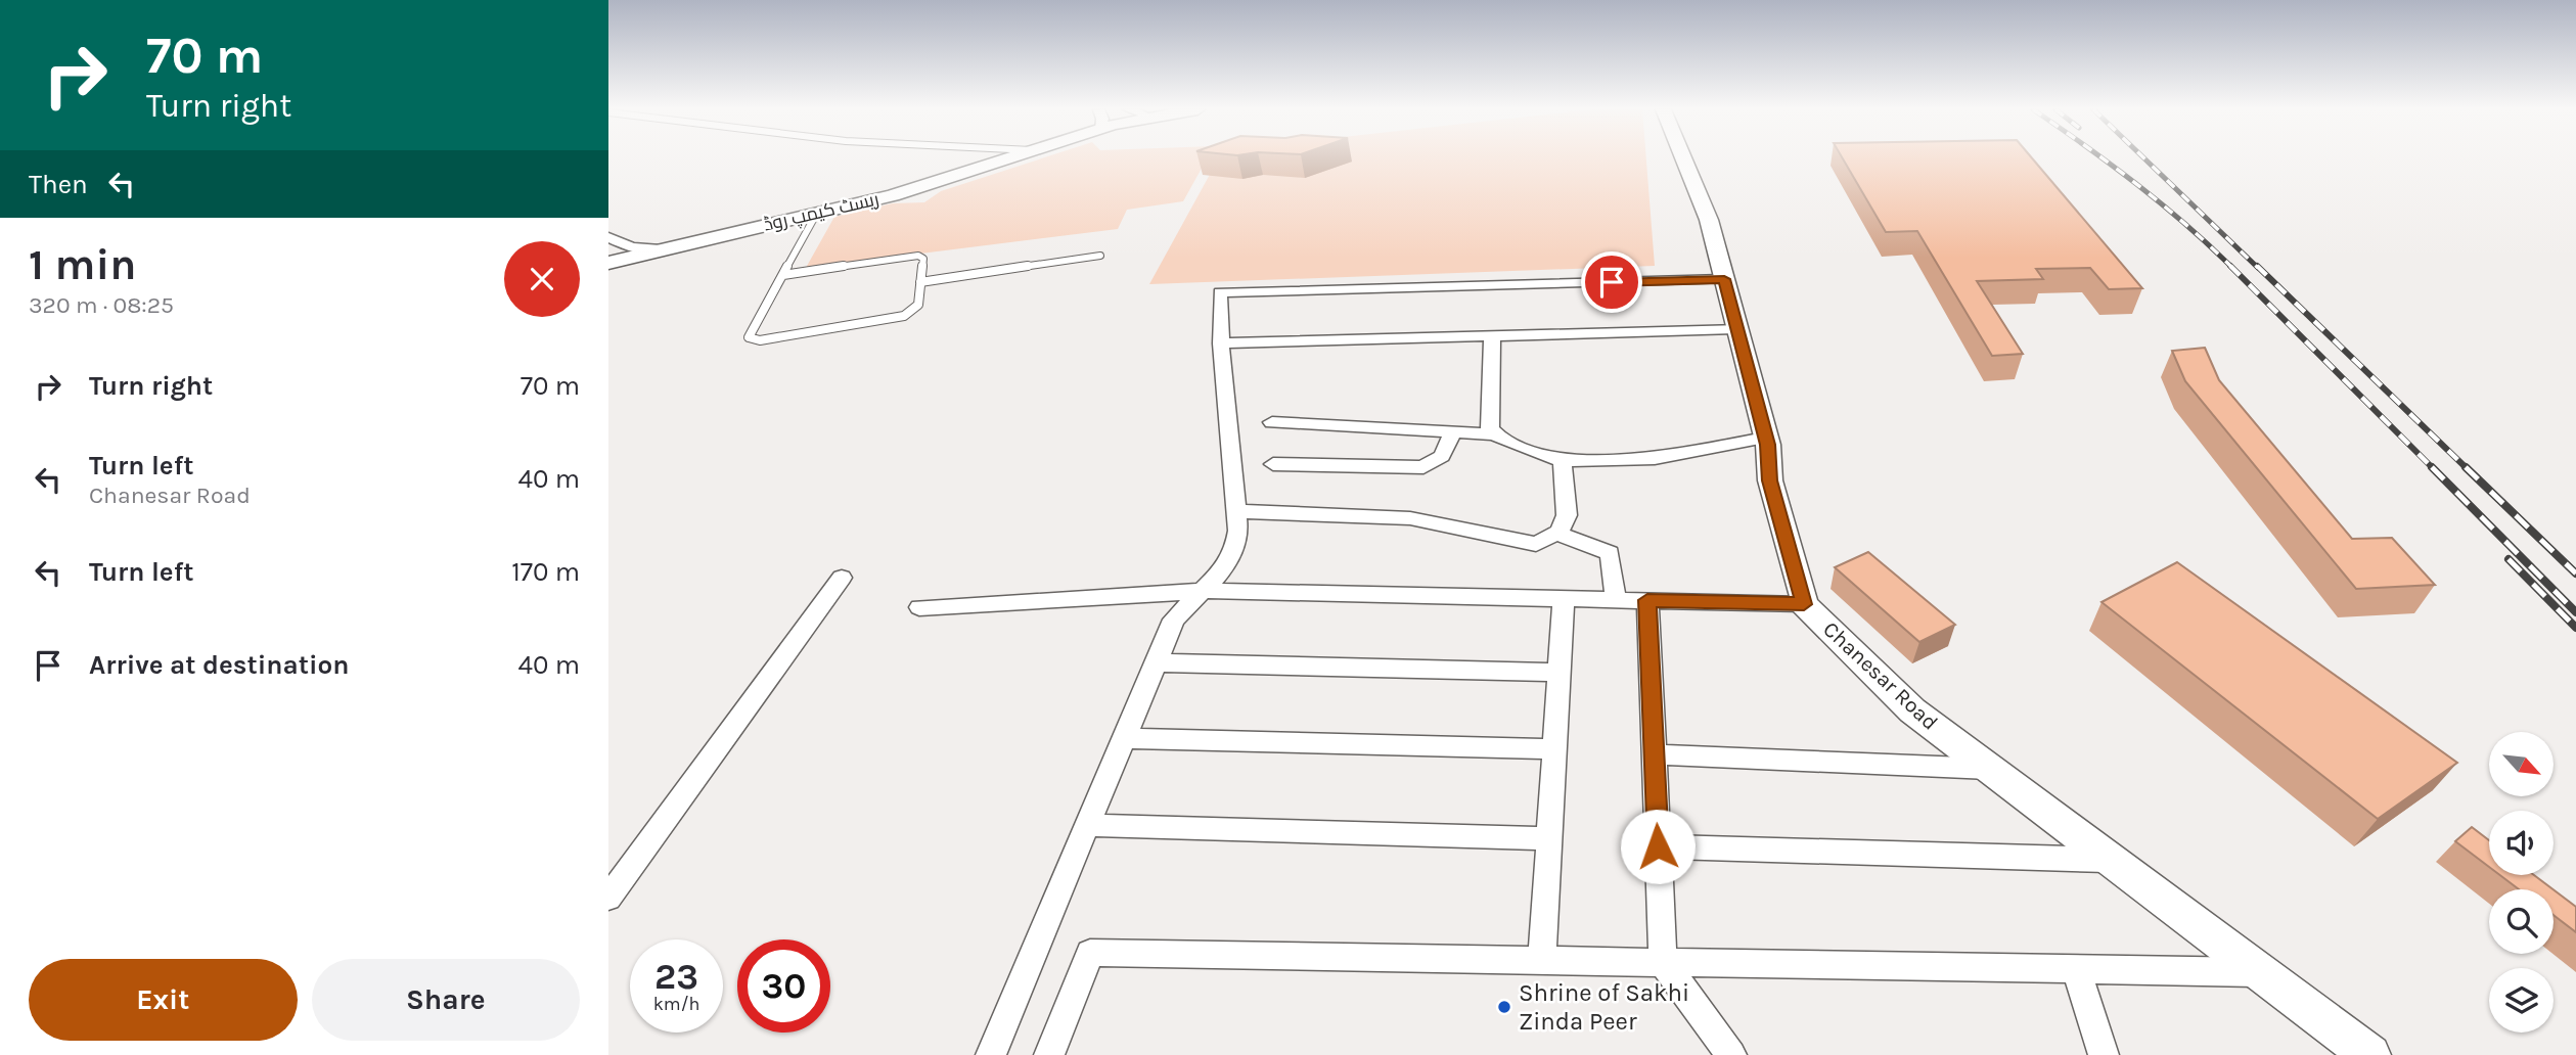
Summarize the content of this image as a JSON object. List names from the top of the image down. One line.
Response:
{"streets":{"street":["ریسٹ کیمپ روڈ","Chanesar Road"]},"places":["Shrine of Sakhi Zinda Peer"],"north":"bottom right","page":{"turn":["70 m","Turn right"],"then":"Then","heading":["1 min","320 m · 08:25"],"list":[{"name":"Turn right","value":"70 m"},{"name":"Turn left","note":"Chanesar Road","value":"40 m"},{"name":"Turn left","value":"170 m"},{"name":"Arrive at destination","value":"40 m"}],"speed":"23 km/h","limit":"30","buttons":["Exit","Share"]}}
